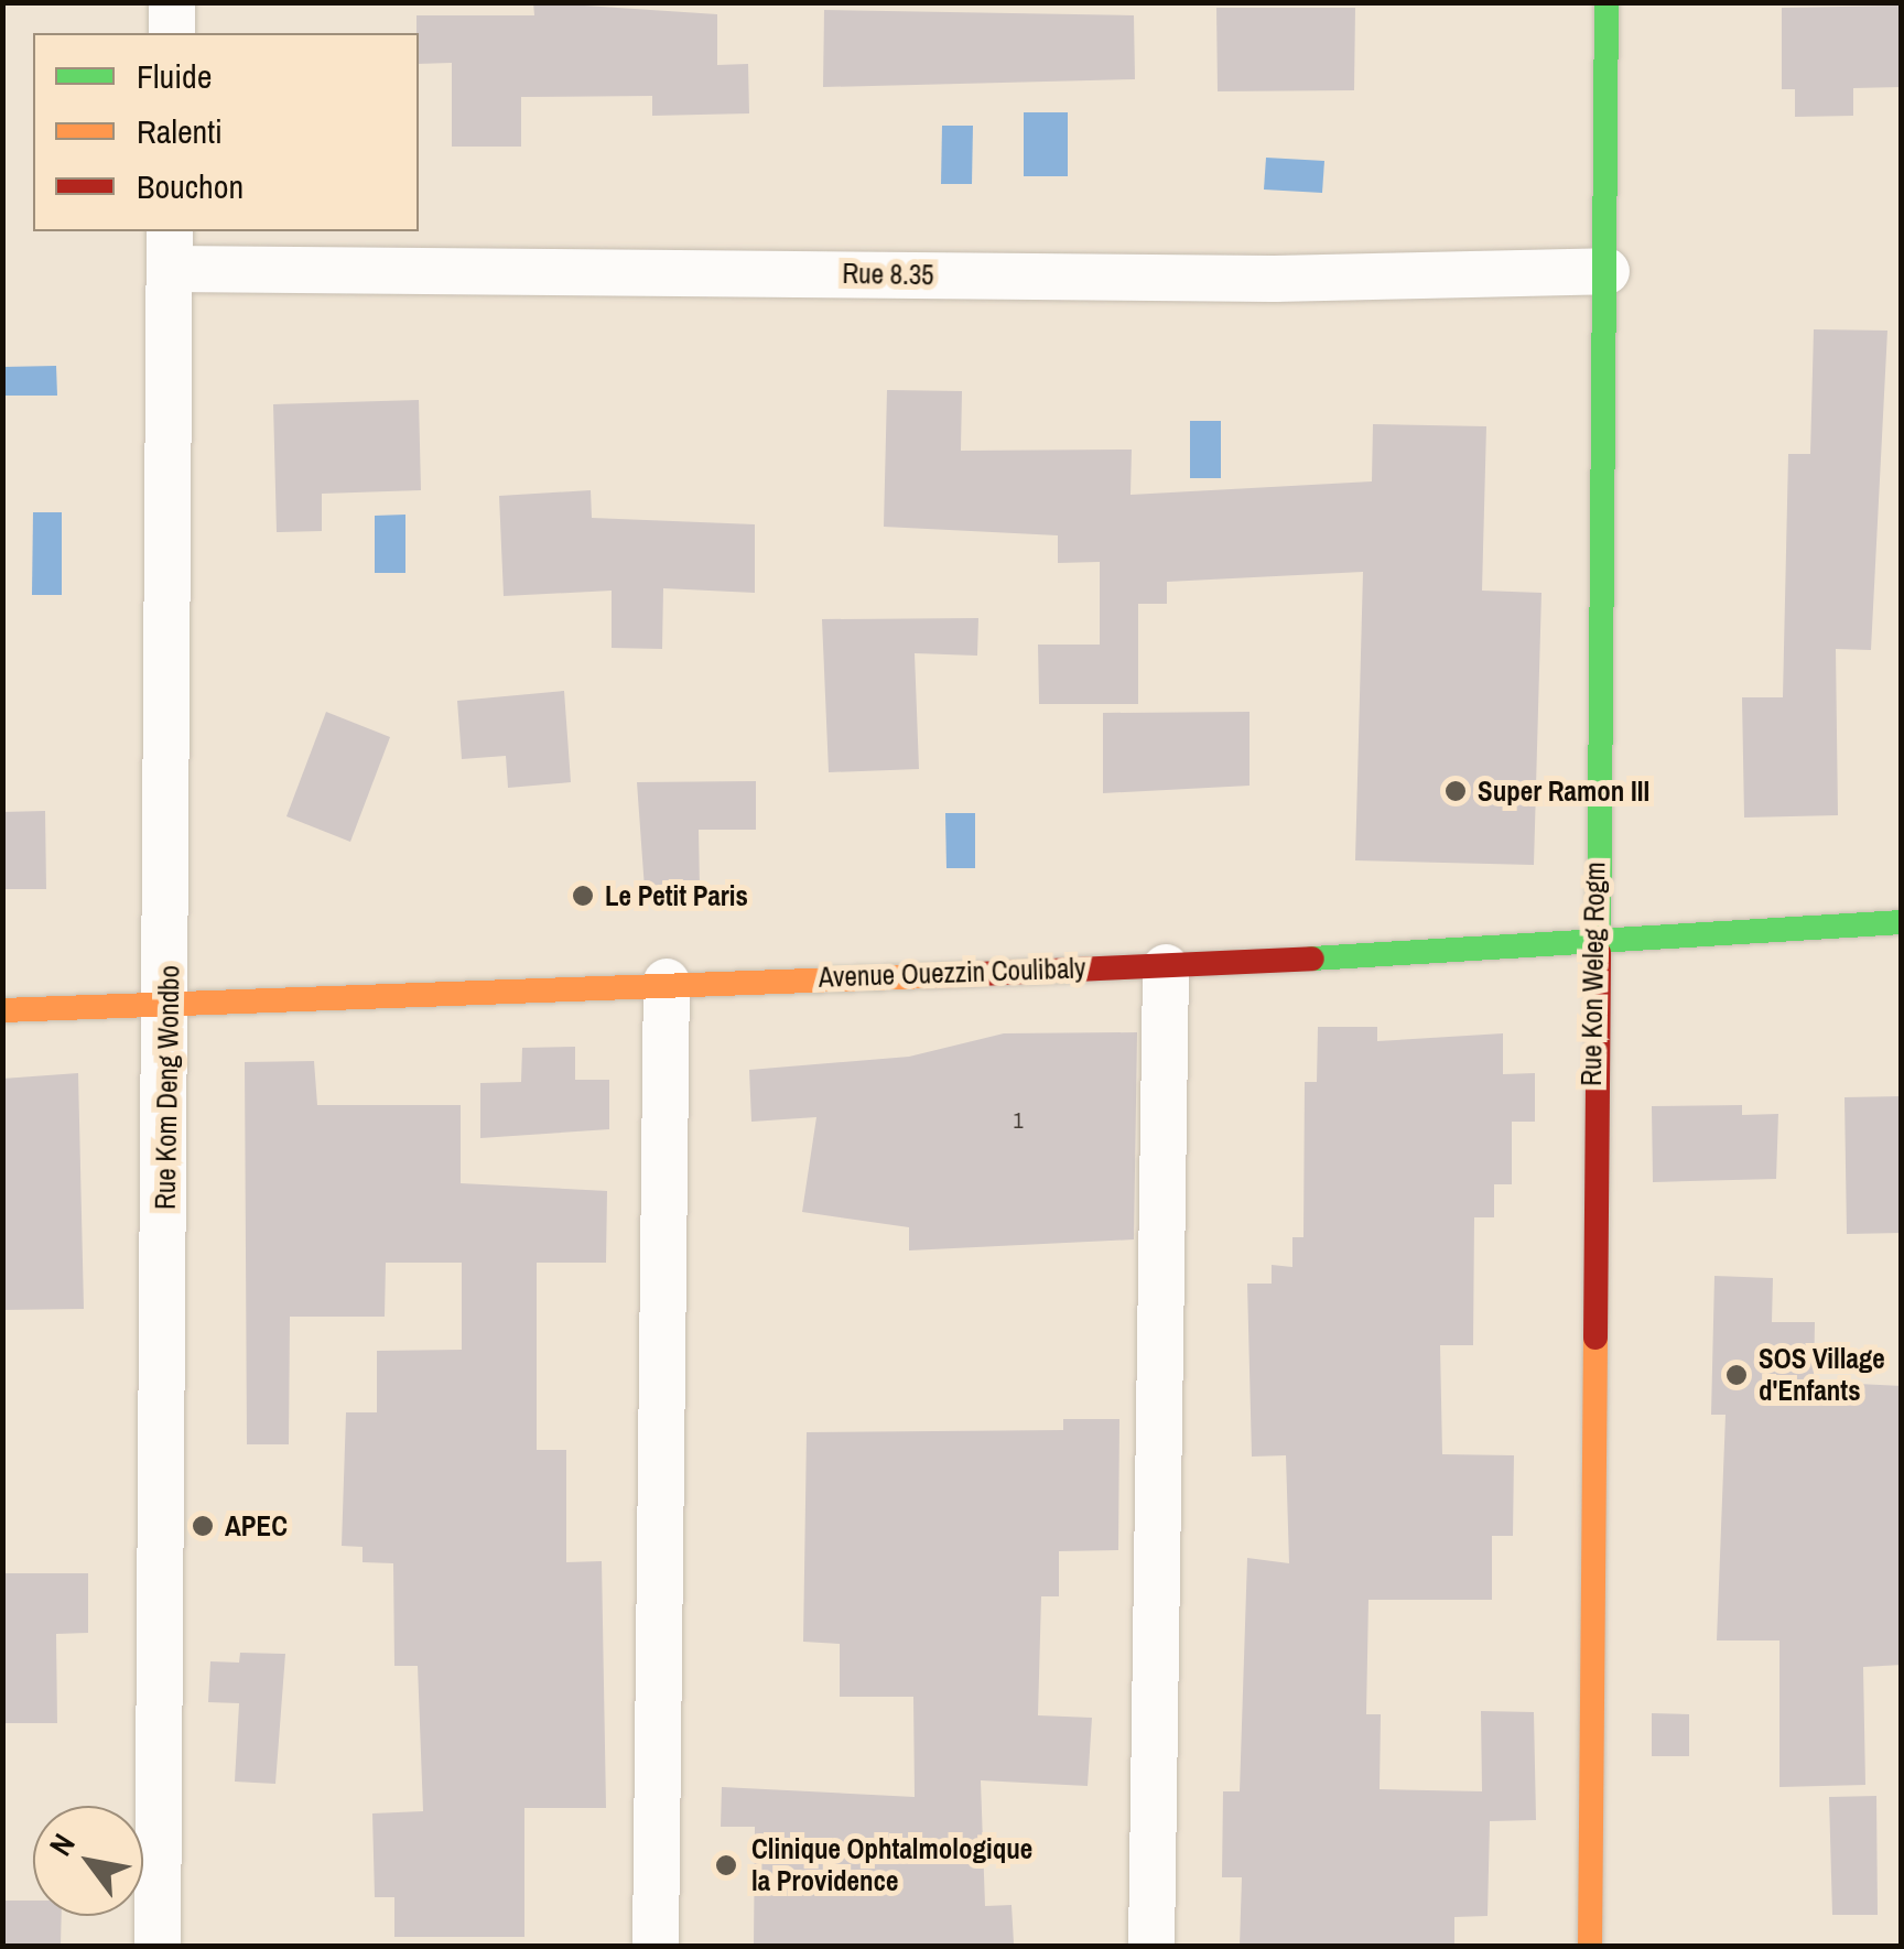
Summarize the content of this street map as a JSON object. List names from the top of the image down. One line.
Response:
{"streets":{"street":["Rue 8.35","Avenue Ouezzin Coulibaly","Rue Kon Weleg Rogm","Rue Kom Deng Wondbo"]},"crossings":[["Rue 8.35","Rue Kon Weleg Rogm"],["Rue 8.35","Rue Kom Deng Wondbo"],["Avenue Ouezzin Coulibaly","Rue Kon Weleg Rogm"],["Avenue Ouezzin Coulibaly","Rue Kom Deng Wondbo"]],"places":["Super Ramon III","Le Petit Paris","SOS Village d'Enfants","APEC","Clinique Ophtalmologique la Providence"],"house_numbers":["1"],"legend":["Fluide","Ralenti","Bouchon"],"north":"top left"}
